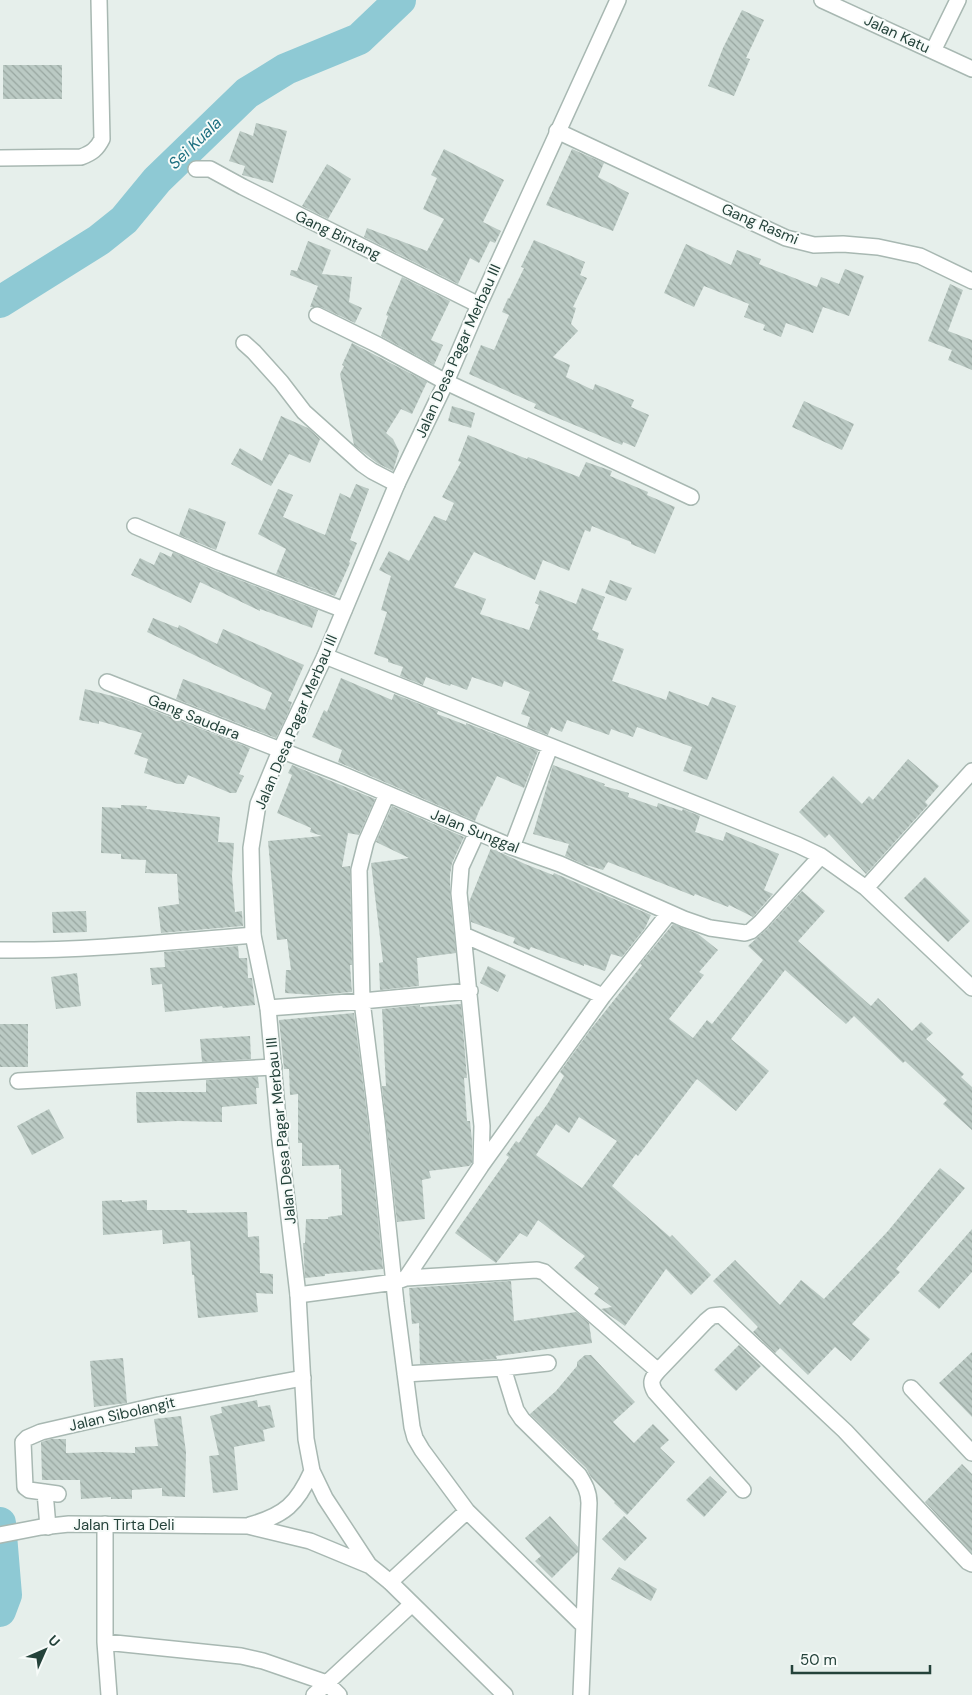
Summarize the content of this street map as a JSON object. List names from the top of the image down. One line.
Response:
{"streets":{"street":["Jalan Katu","Gang Rasmi","Gang Bintang","Jalan Desa Pagar Merbau III","Gang Saudara","Jalan Sunggal","Jalan Sibolangit","Jalan Tirta Deli"]},"crossings":[["Gang Rasmi","Jalan Desa Pagar Merbau III"],["Gang Bintang","Jalan Desa Pagar Merbau III"],["Jalan Desa Pagar Merbau III","Gang Saudara"],["Jalan Desa Pagar Merbau III","Jalan Sunggal"],["Jalan Desa Pagar Merbau III","Jalan Sibolangit"],["Jalan Desa Pagar Merbau III","Jalan Tirta Deli"],["Gang Saudara","Jalan Sunggal"],["Jalan Sibolangit","Jalan Tirta Deli"]],"water":["Sei Kuala"],"scale_bar":"50 m","north":"top right"}
